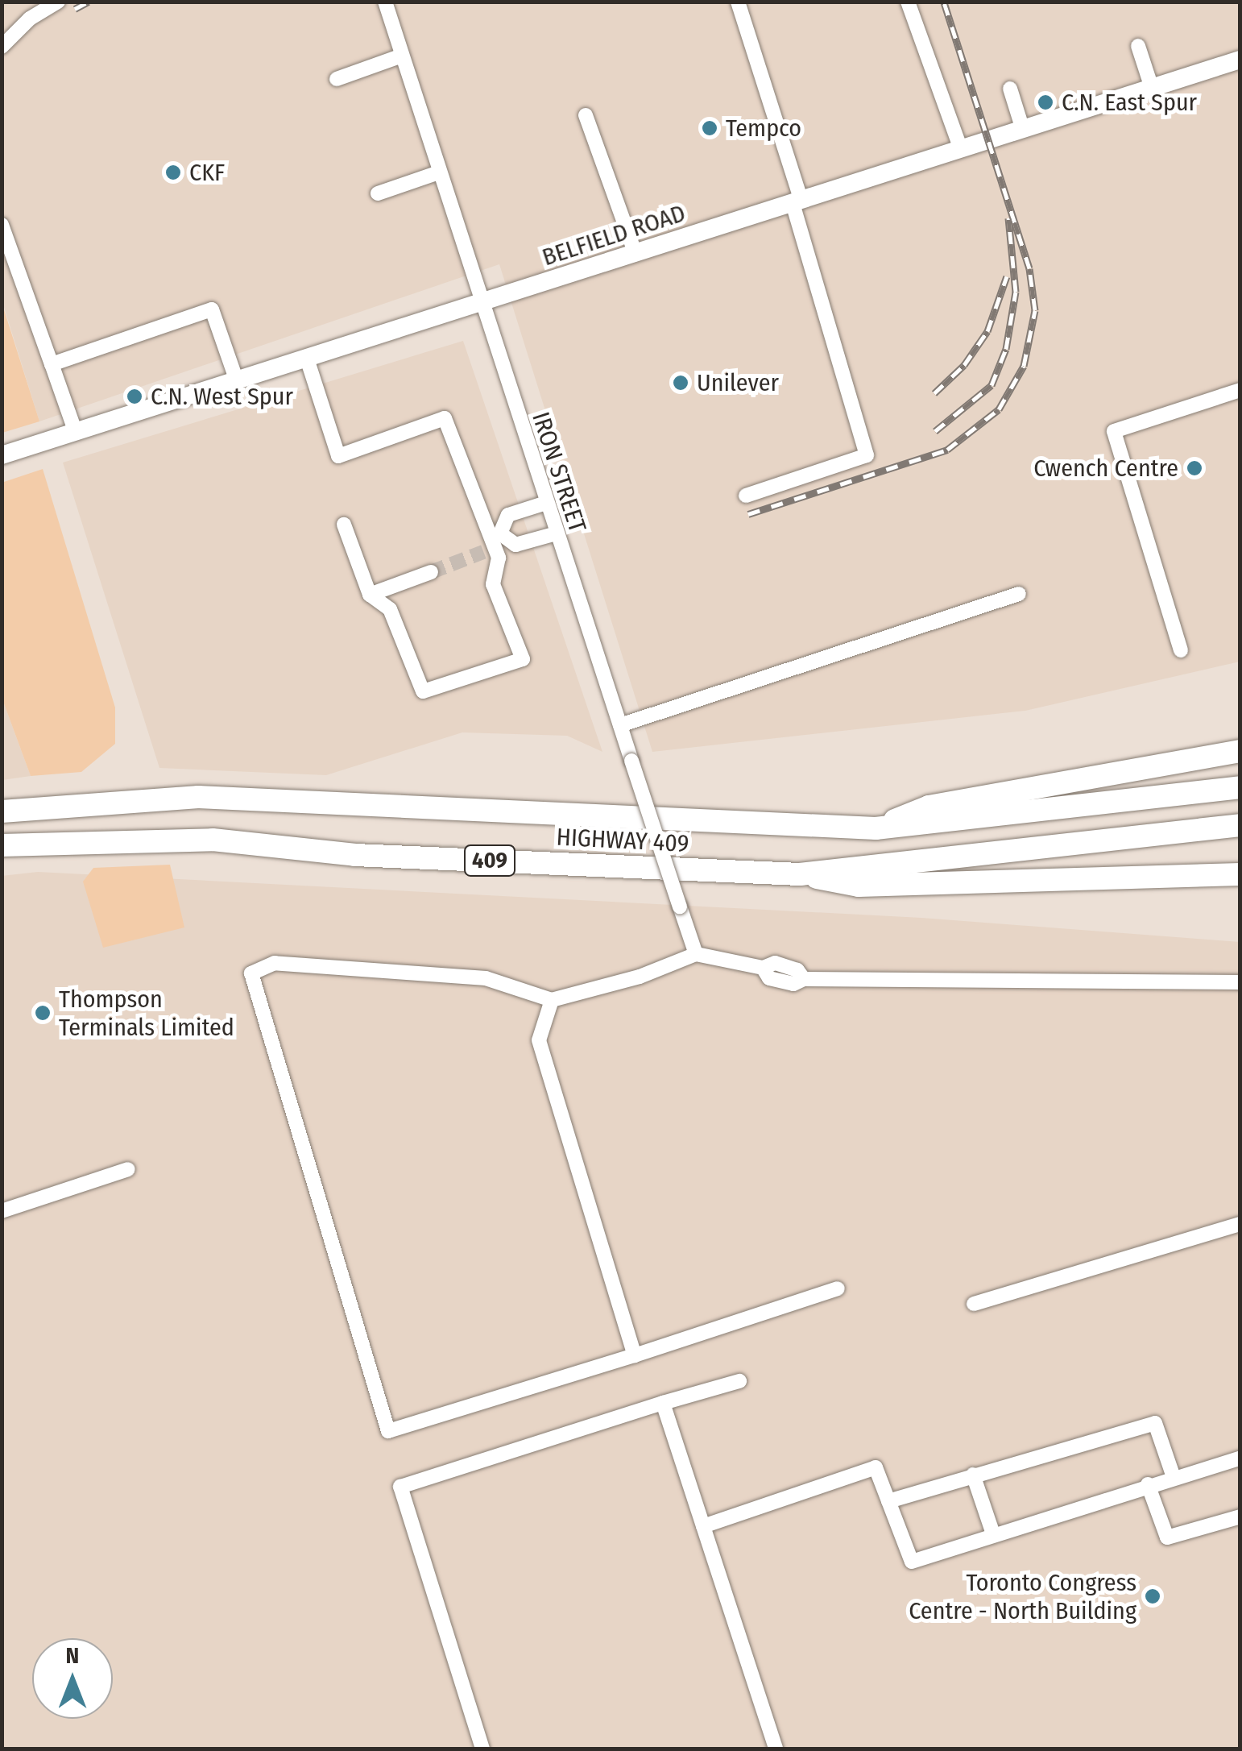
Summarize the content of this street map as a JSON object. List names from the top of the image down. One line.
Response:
{"streets":{"highway":["HIGHWAY 409","409"],"main road":["BELFIELD ROAD"],"street":["IRON STREET"]},"crossings":[["BELFIELD ROAD","IRON STREET"]],"places":["C.N. East Spur","Tempco","CKF","Unilever","C.N. West Spur","Cwench Centre","Thompson Terminals Limited","Toronto Congress Centre - North Building"],"north":"top"}
